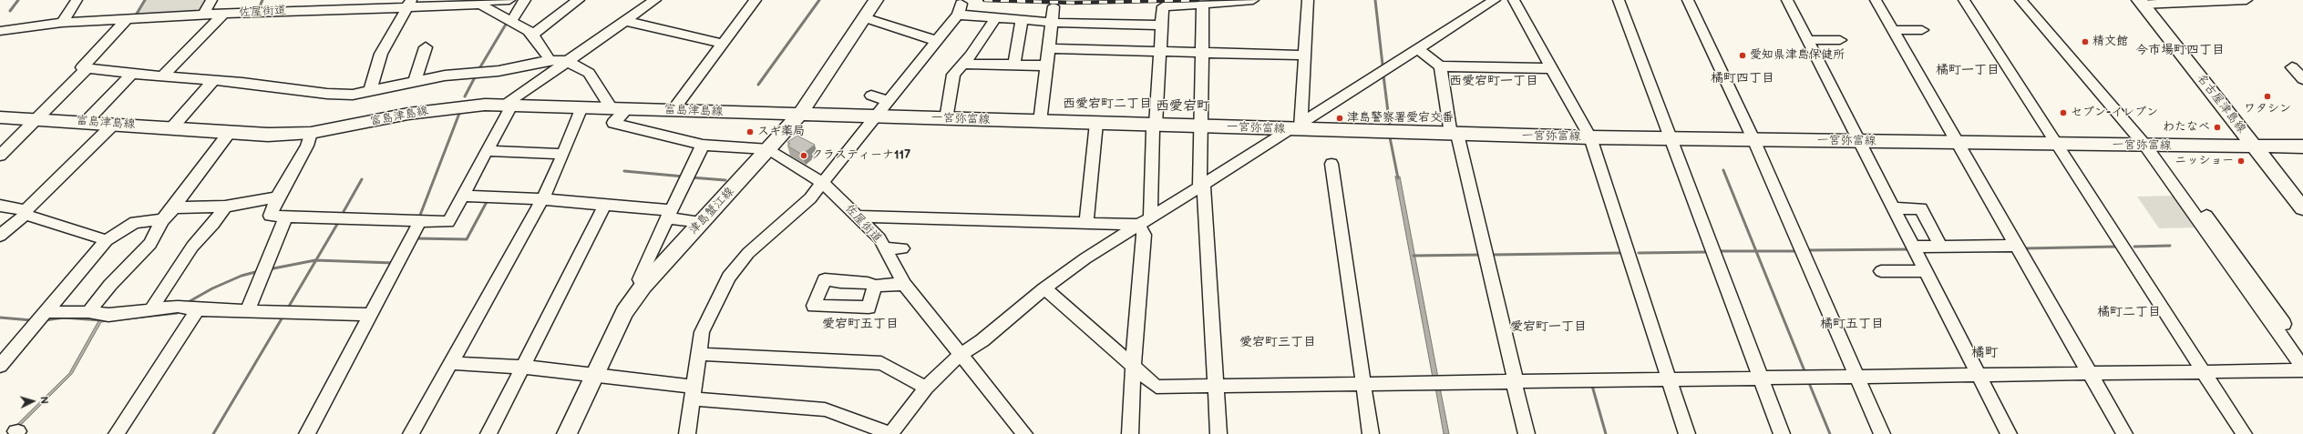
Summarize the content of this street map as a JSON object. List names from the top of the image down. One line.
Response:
{"streets":{"main road":["名古屋津島線","富島津島線","一宮弥富線","津島蟹江線"],"street":["佐屋街道"]},"crossings":[["佐屋街道","富島津島線"],["佐屋街道","津島蟹江線"],["名古屋津島線","一宮弥富線"],["富島津島線","一宮弥富線"],["富島津島線","津島蟹江線"],["一宮弥富線","津島蟹江線"]],"districts":["今市場町四丁目","橘町一丁目","橘町四丁目","西愛宕町一丁目","西愛宕町二丁目","西愛宕町","橘町二丁目","愛宕町五丁目","橘町五丁目","愛宕町一丁目","愛宕町三丁目","橘町"],"places":["精文館","愛知県津島保健所","ワタシン","セブン-イレブン","津島警察署愛宕交番","わたなべ","スギ薬局","クラスティーナ117","ニッショー"],"north":"right"}
